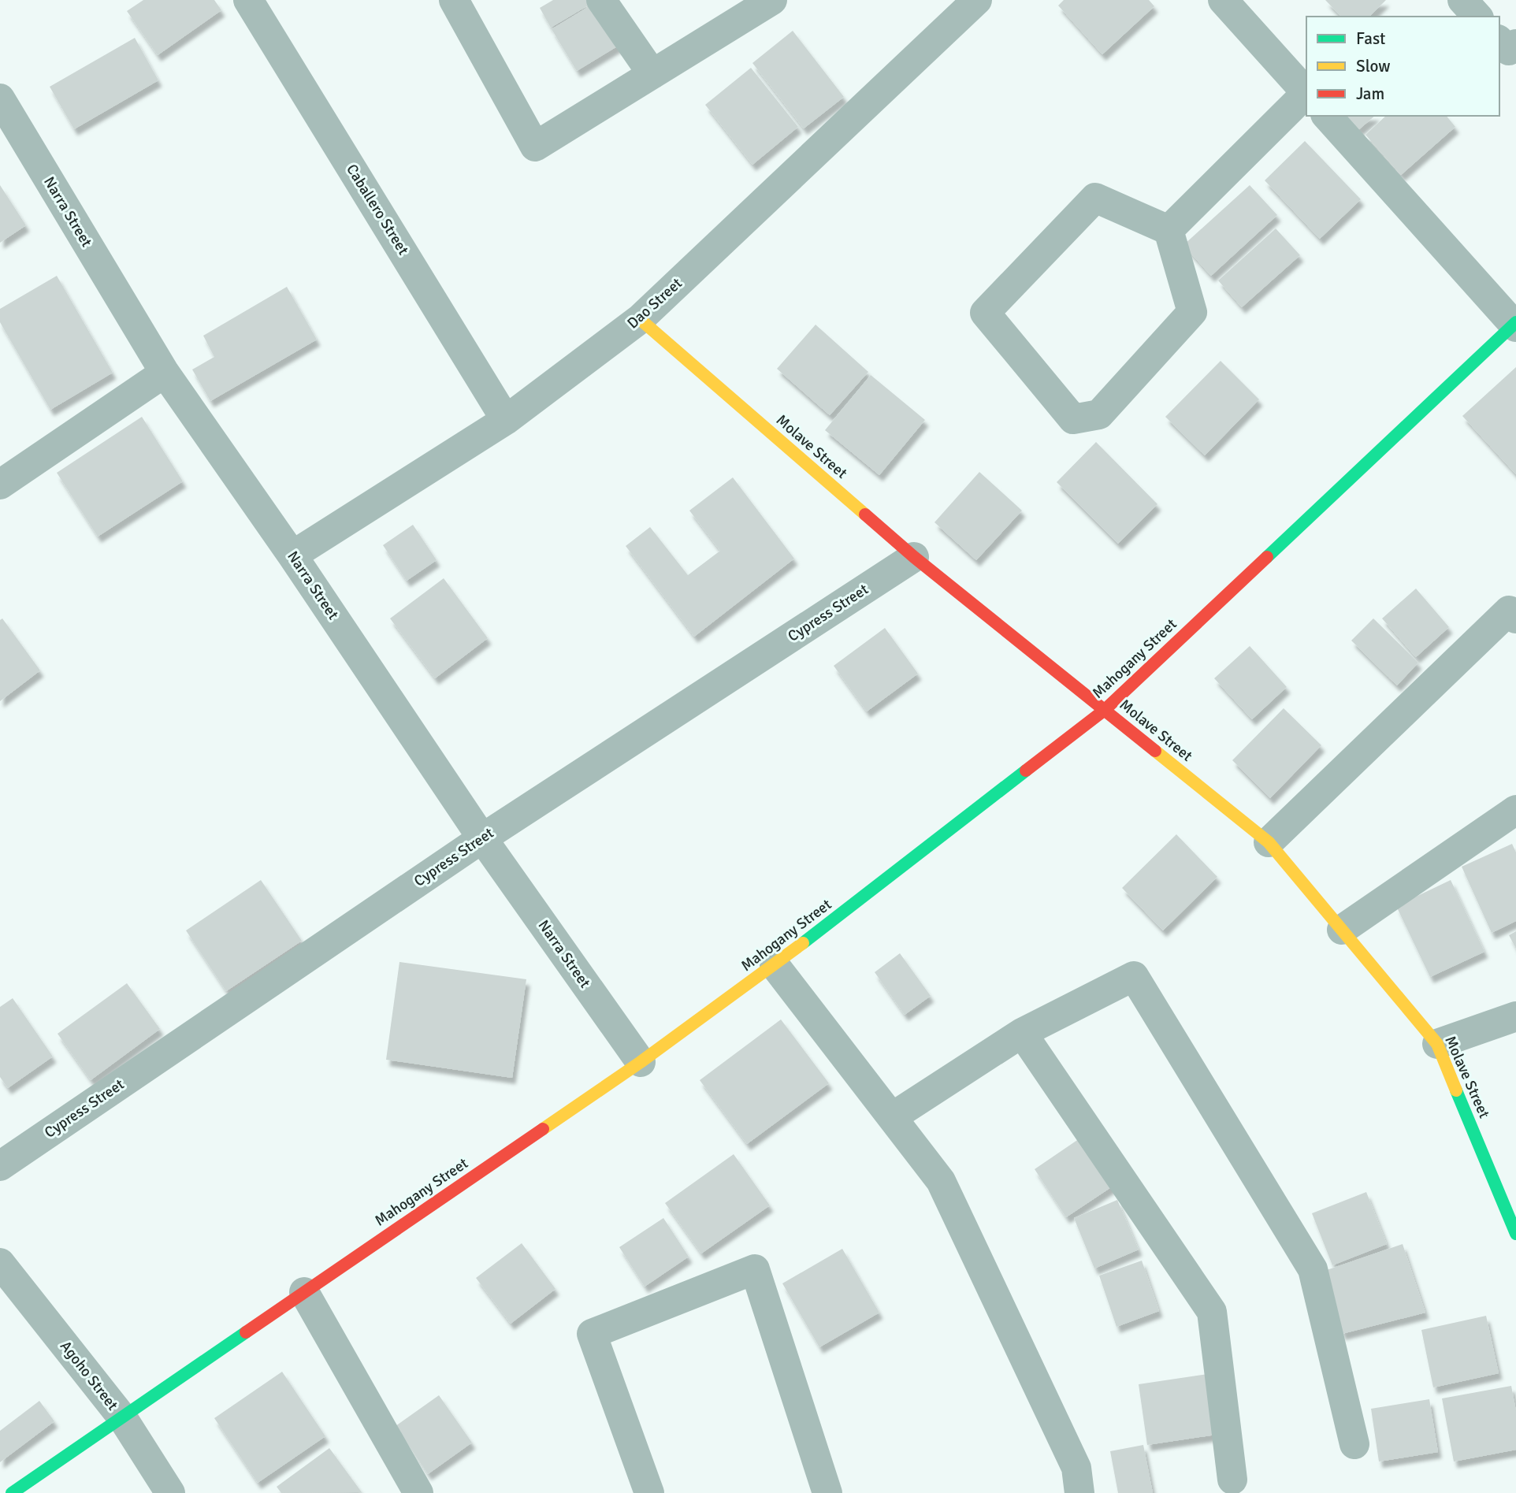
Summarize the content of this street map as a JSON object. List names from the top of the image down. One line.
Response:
{"streets":{"street":["Caballero Street","Narra Street","Dao Street","Molave Street","Cypress Street","Mahogany Street","Agoho Street"]},"crossings":[["Caballero Street","Dao Street"],["Narra Street","Dao Street"],["Narra Street","Cypress Street"],["Narra Street","Mahogany Street"],["Dao Street","Molave Street"],["Molave Street","Cypress Street"],["Molave Street","Mahogany Street"],["Mahogany Street","Agoho Street"]],"legend":["Fast","Slow","Jam"]}
